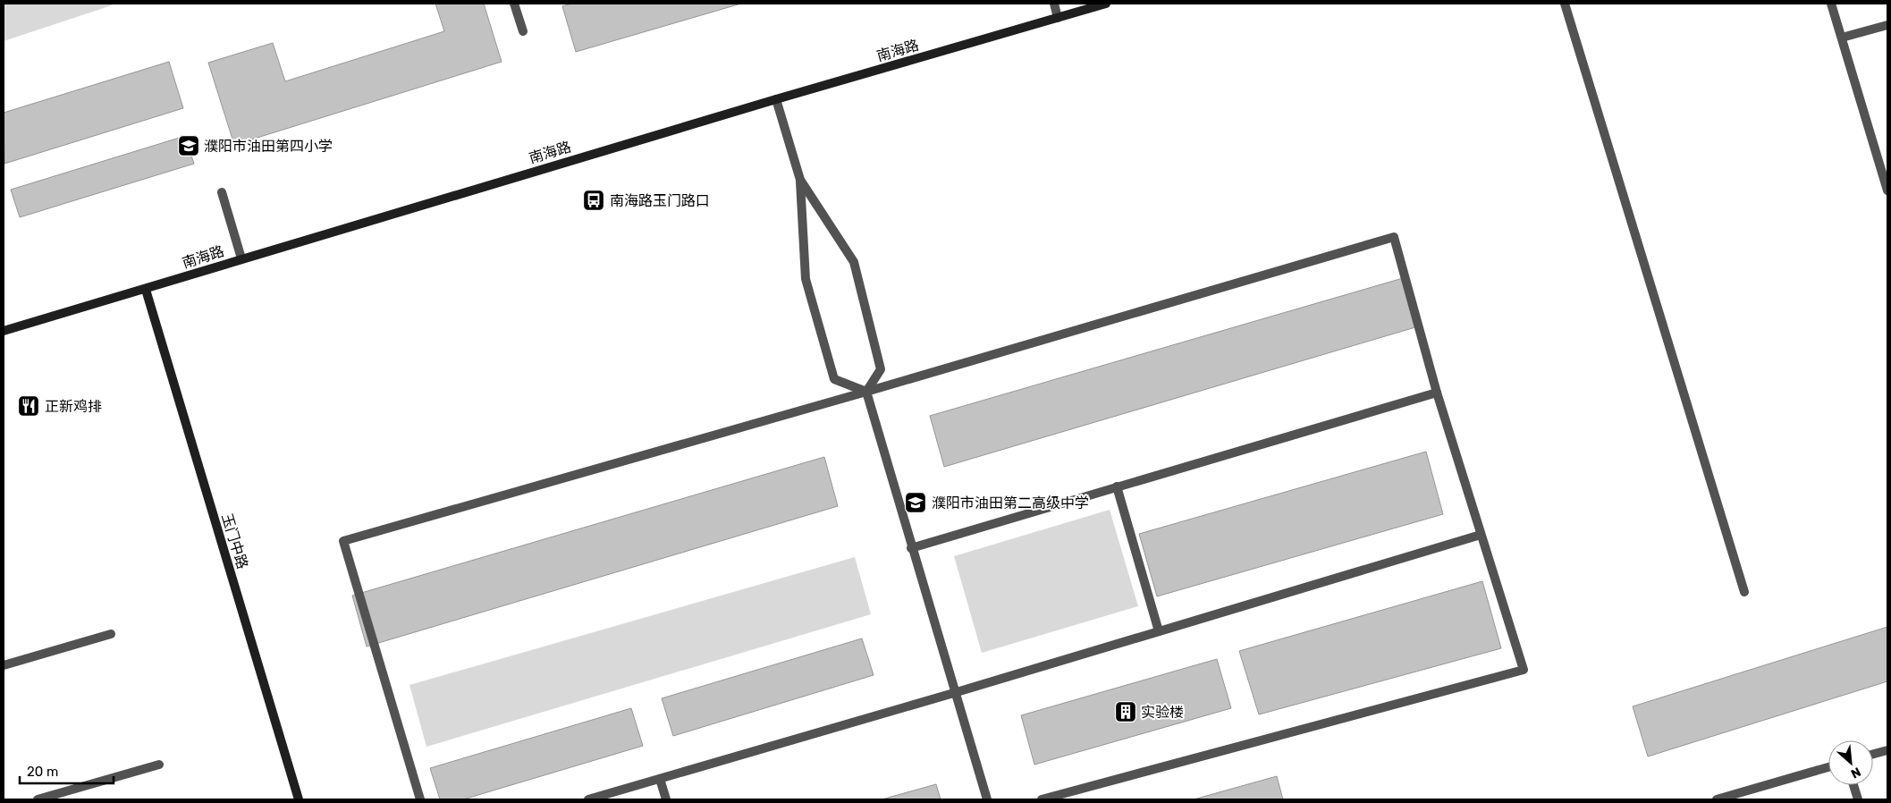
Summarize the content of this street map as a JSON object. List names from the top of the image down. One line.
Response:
{"streets":{"street":["南海路","玉门中路"]},"crossings":[["南海路","玉门中路"]],"places":{"school or university":["濮阳市油田第四小学","濮阳市油田第二高级中学"],"bus stop":["南海路玉门路口"],"restaurant":["正新鸡排"],"building":["实验楼"]},"scale_bar":"20 m","north":"bottom right"}
